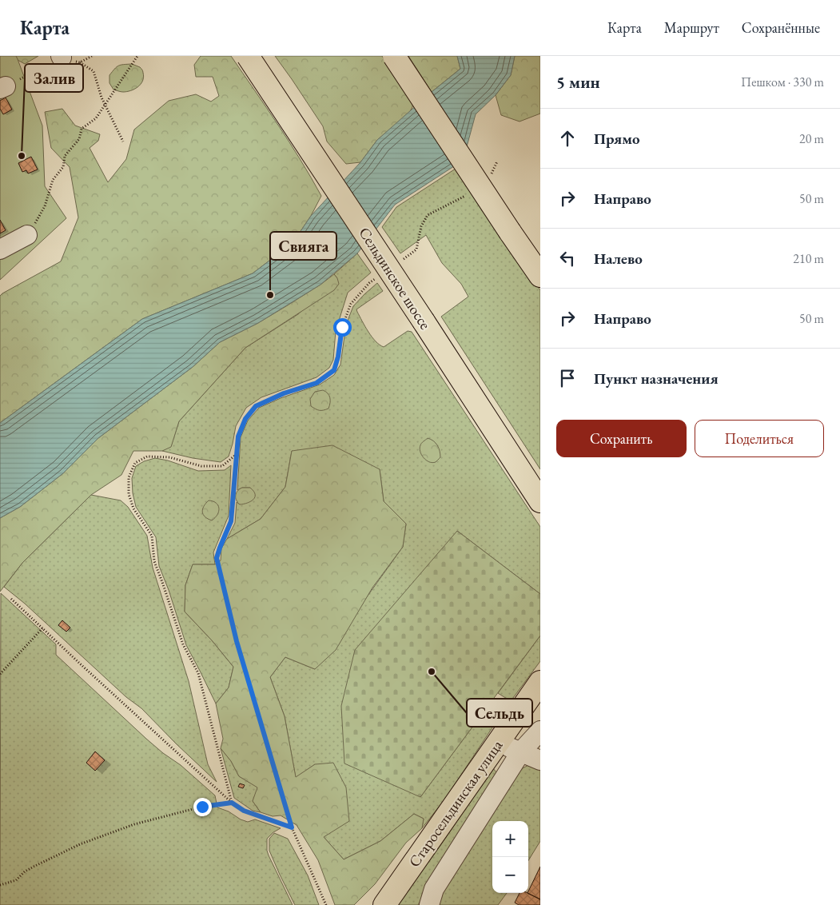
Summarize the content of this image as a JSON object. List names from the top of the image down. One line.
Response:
{"streets":{"main road":["Сельдинское шоссе","Старосельдинская улица"]},"places":["Залив","Свияга","Сельдь"],"page":{"header":"Карта","nav":["Карта","Маршрут","Сохранённые"],"heading":["5 мин","Пешком · 330 m"],"list":[["Прямо","20 m"],["Направо","50 m"],["Налево","210 m"],["Направо","50 m"],"Пункт назначения"],"buttons":["Сохранить","Поделиться"],"map_buttons":["+","−"]}}
